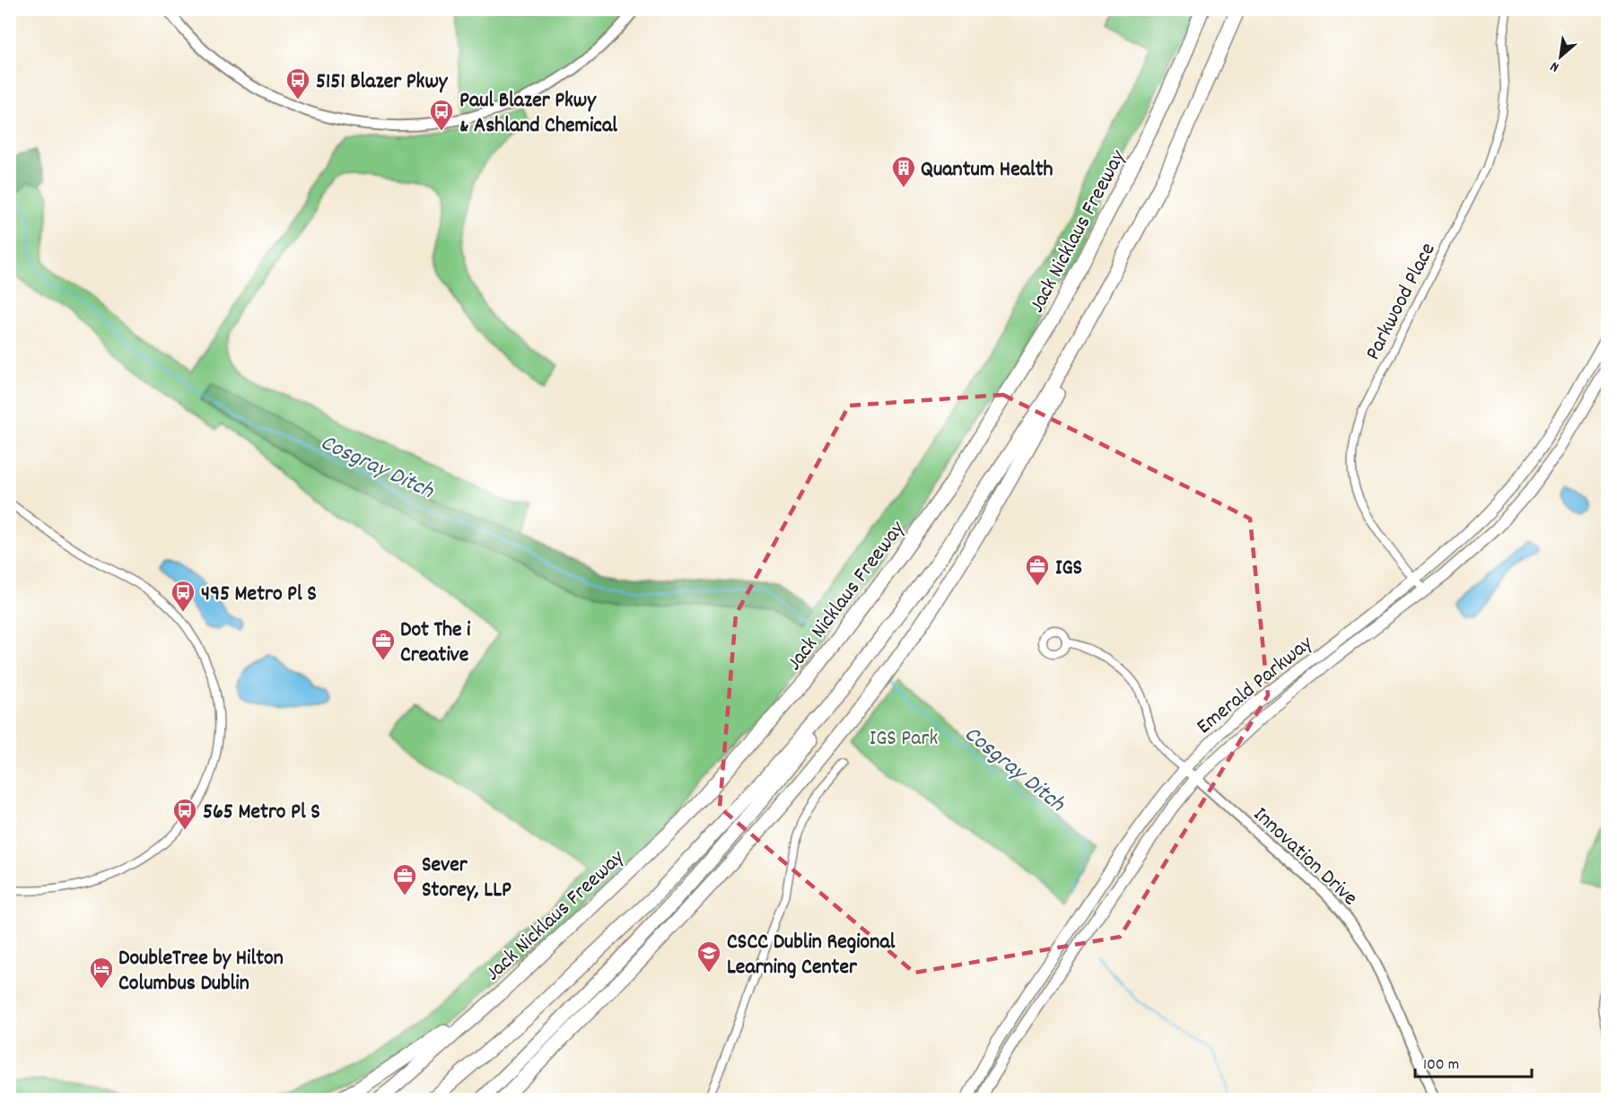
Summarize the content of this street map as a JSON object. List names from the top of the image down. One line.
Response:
{"streets":{"highway":["Jack Nicklaus Freeway"],"main road":["Emerald Parkway"],"street":["Parkwood Place","Innovation Drive"]},"crossings":[["Parkwood Place","Emerald Parkway"],["Emerald Parkway","Innovation Drive"]],"water":["Cosgray Ditch"],"parks":["IGS Park"],"places":{"bus stop":["5151 Blazer Pkwy","Paul Blazer Pkwy & Ashland Chemical","495 Metro Pl S","565 Metro Pl S"],"building":["Quantum Health"],"office":["IGS","Dot The i Creative","Sever Storey, LLP"],"school or university":["CSCC Dublin Regional Learning Center"],"hotel":["DoubleTree by Hilton Columbus Dublin"]},"scale_bar":"100 m","north":"bottom left"}
